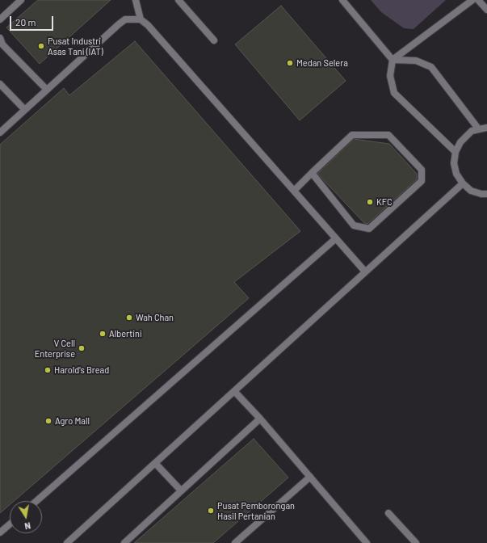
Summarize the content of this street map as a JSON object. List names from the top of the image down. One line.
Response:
{"places":["Pusat Industri Asas Tani (IAT)","Medan Selera","KFC","Wah Chan","Albertini","V Cell Enterprise","Harold's Bread","Agro Mall","Pusat Pemborongan Hasil Pertanian"],"scale_bar":"20 m","north":"bottom"}
